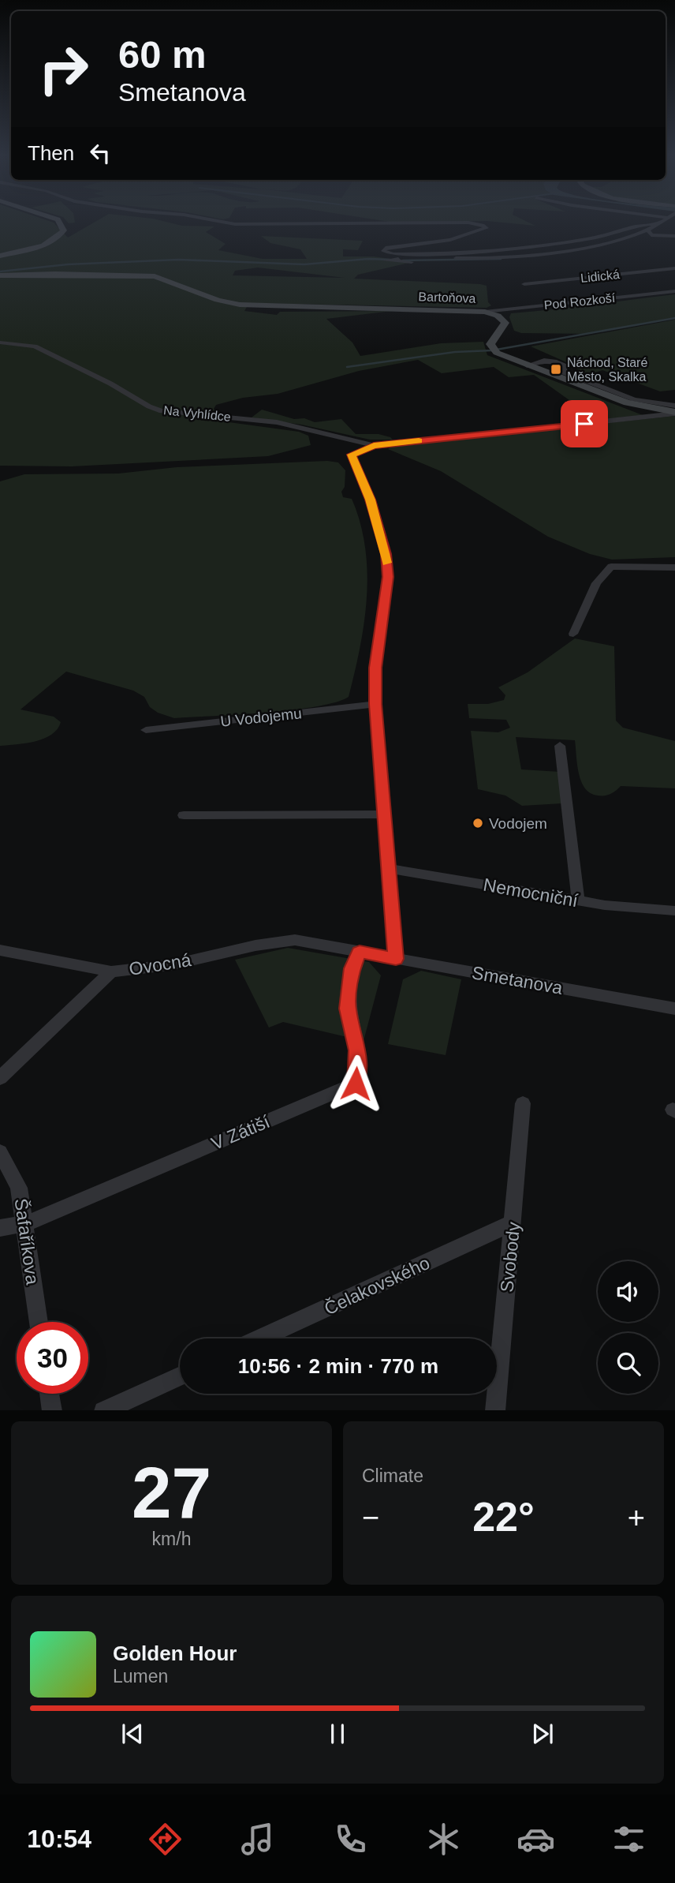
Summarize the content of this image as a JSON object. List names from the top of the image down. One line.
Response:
{"streets":{"street":["Lidická","Bartoňova","Pod Rozkoší","Na Vyhlídce","U Vodojemu","Nemocniční","Ovocná","Smetanova","V Zátiší","Šafaříkova","Svobody","Čelakovského"]},"crossings":[["Bartoňova","Pod Rozkoší"],["Ovocná","Smetanova"],["Ovocná","V Zátiší"],["Smetanova","V Zátiší"],["V Zátiší","Šafaříkova"],["Svobody","Čelakovského"]],"places":{"transit":["Náchod, Staré Město, Skalka"],"other":["Vodojem"]},"page":{"turn":["60 m","Smetanova"],"then":"Then","limit":"30","trip":"10:56 · 2 min · 770 m","tile":[["27","km/h"],"Climate"],"heat":["−","22°","+"],"song":["Golden Hour","Lumen"],"tabs":"10:54"}}
